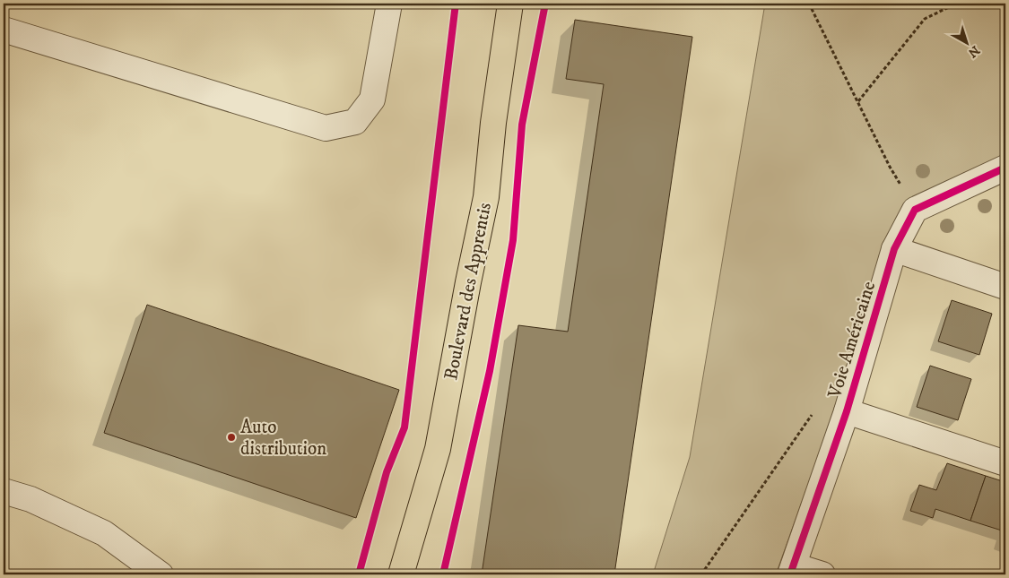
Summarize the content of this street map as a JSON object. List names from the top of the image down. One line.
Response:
{"streets":{"main road":["Boulevard des Apprentis"],"street":["Voie Américaine"]},"places":["Auto distribution"],"north":"bottom right"}
